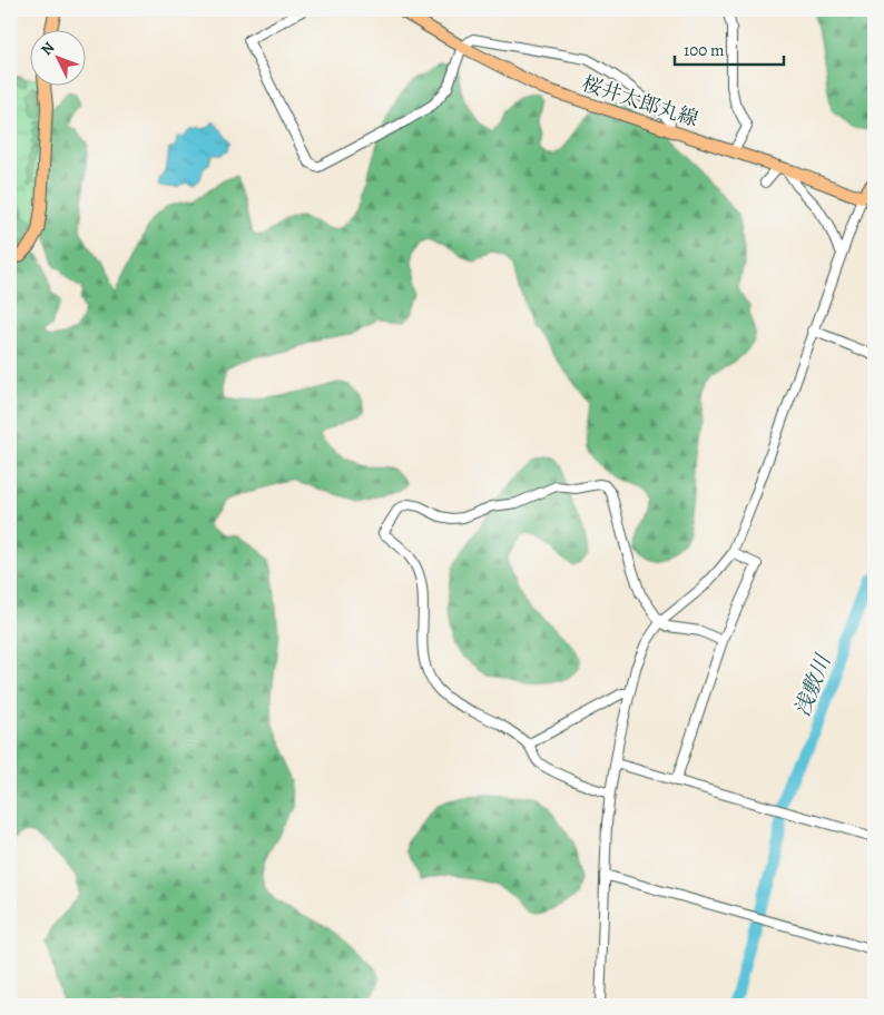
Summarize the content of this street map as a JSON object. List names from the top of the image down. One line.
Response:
{"streets":{"main road":["桜井太郎丸線"]},"water":["浅敷川"],"scale_bar":"100 m","north":"top left"}
